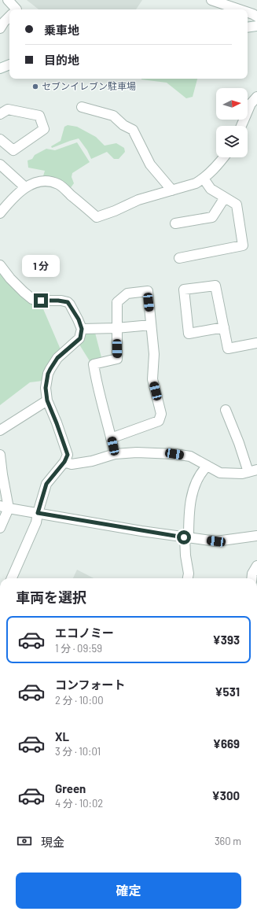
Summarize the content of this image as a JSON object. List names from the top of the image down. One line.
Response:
{"places":["セブンイレブン駐車場"],"north":"right","page":{"banner":["乗車地","目的地"],"bubble":"1 分","heading":"車両を選択","list":[{"name":"エコノミー","note":"1 分 · 09:59","value":"¥393"},{"name":"コンフォート","note":"2 分 · 10:00","value":"¥531"},{"name":"XL","note":"3 分 · 10:01","value":"¥669"},{"name":"Green","note":"4 分 · 10:02","value":"¥300"}],"pay":["現金","360 m"],"buttons":"確定"}}
